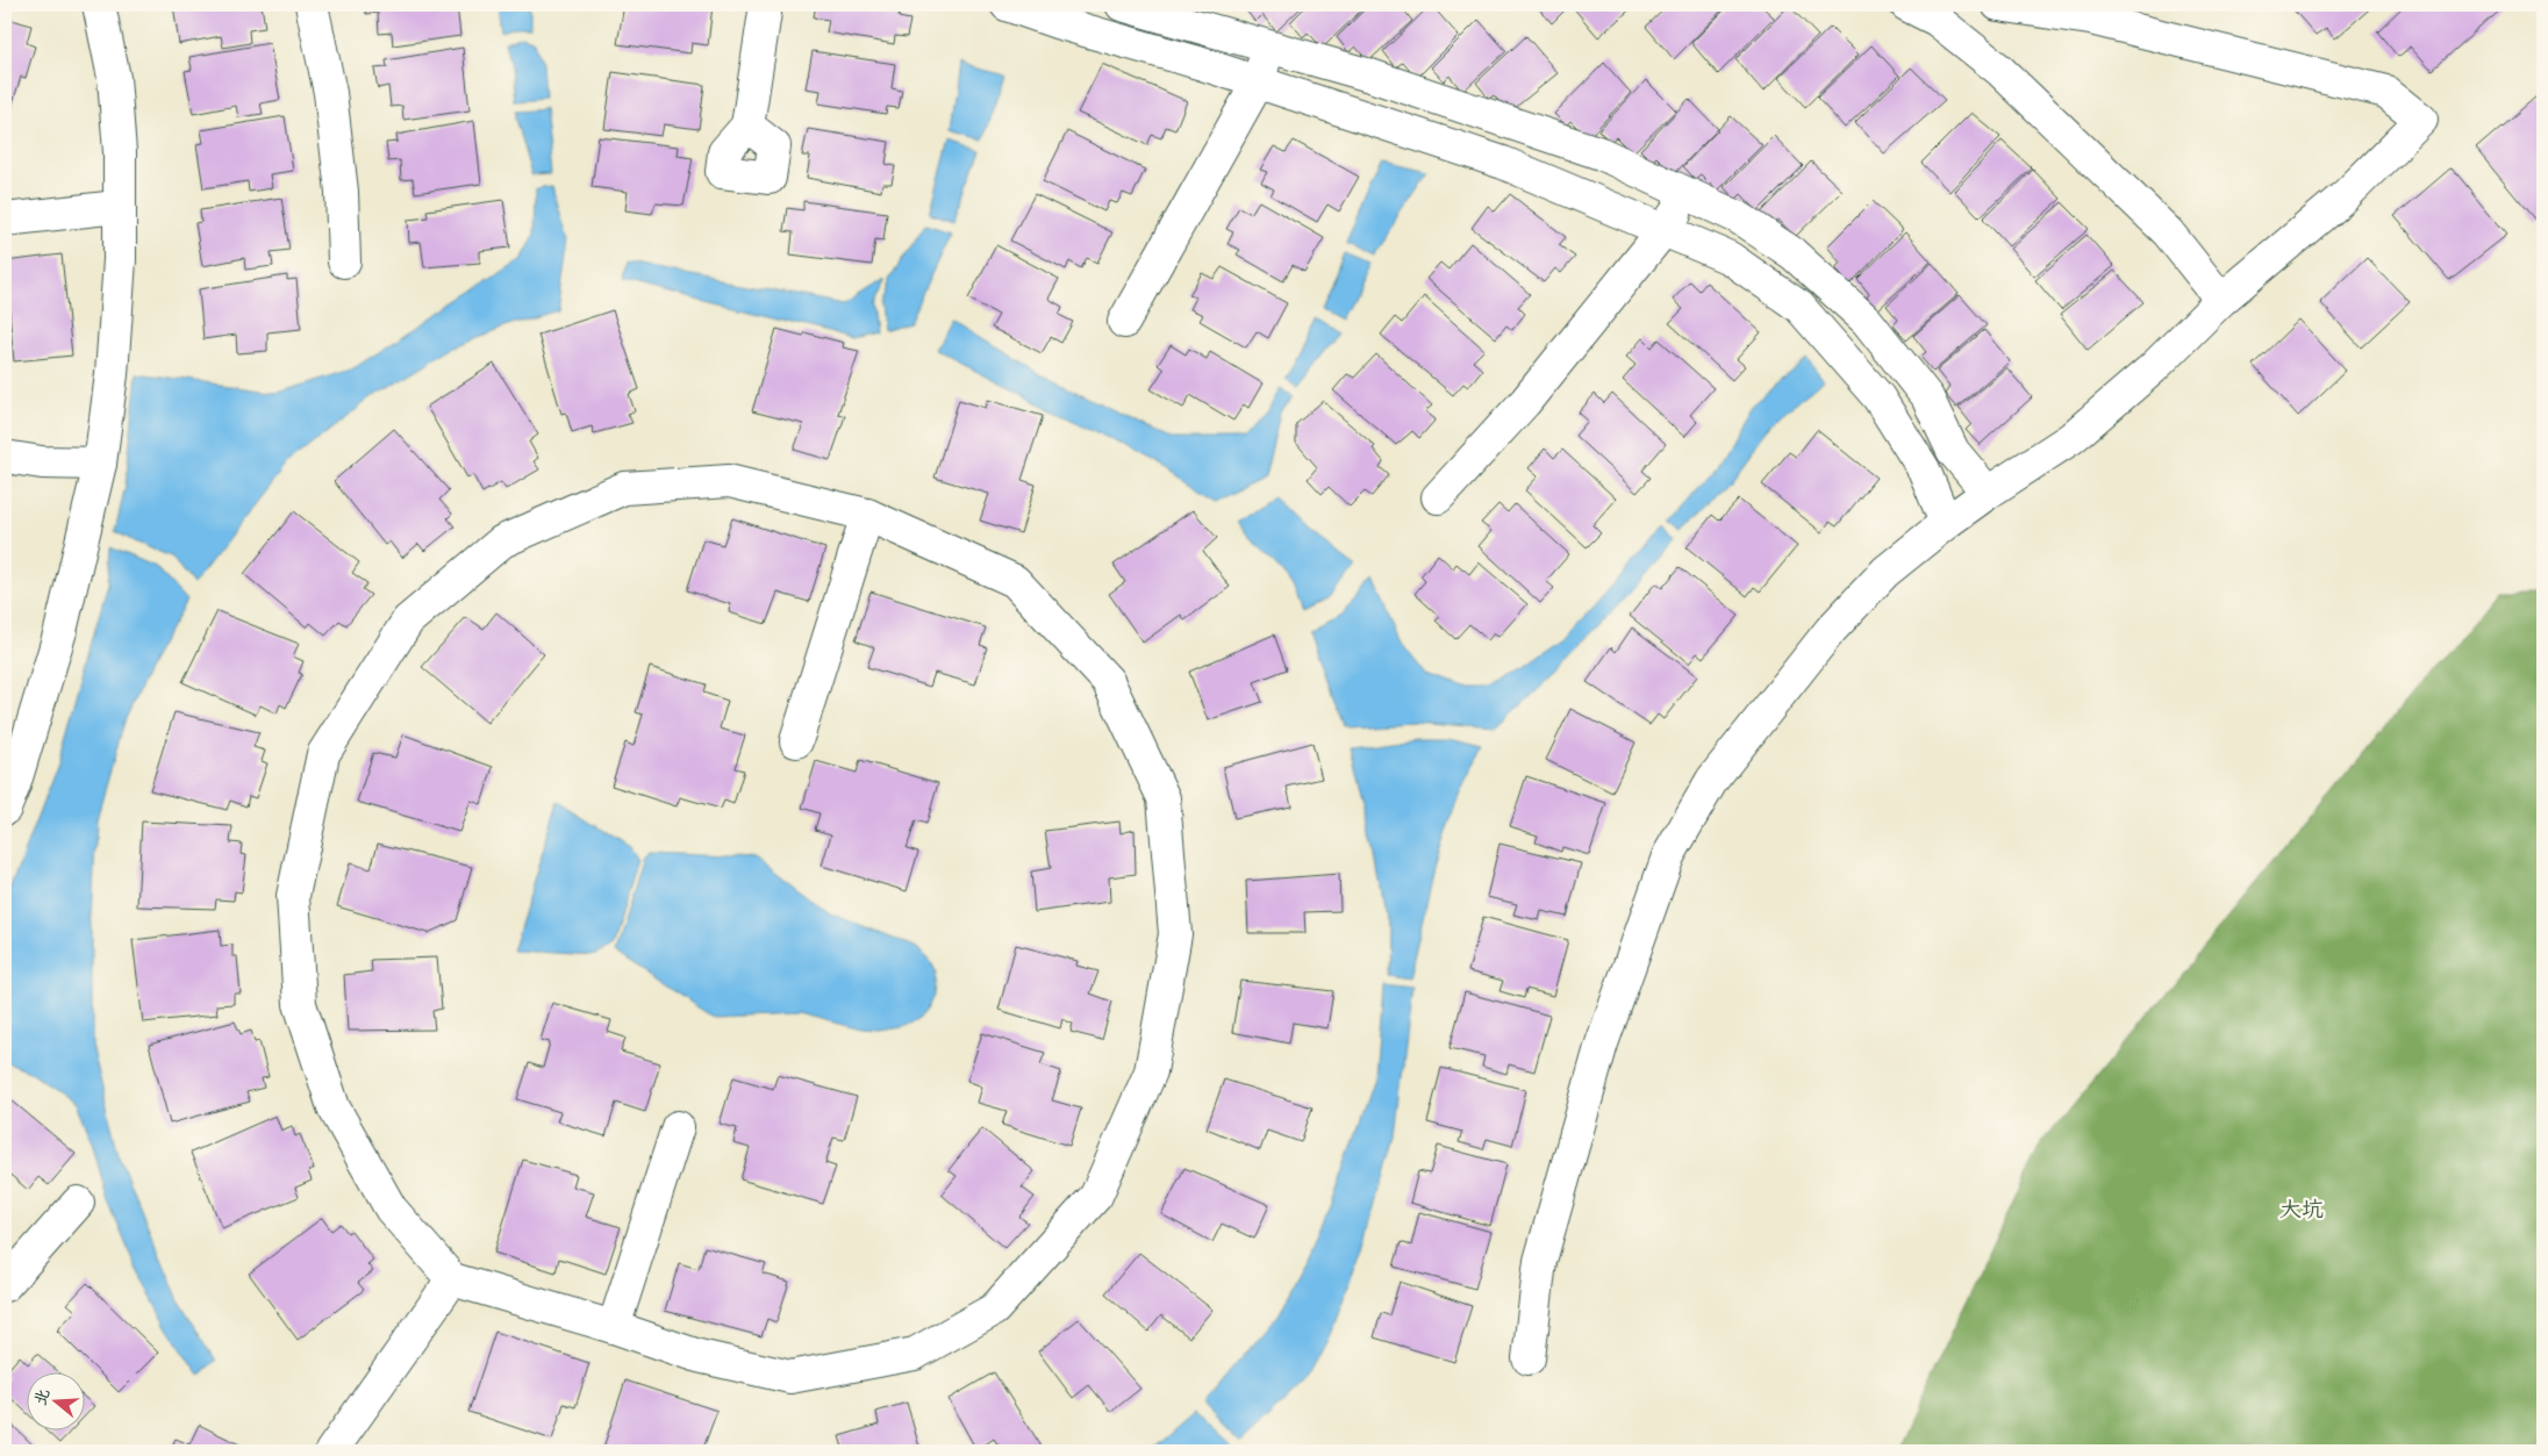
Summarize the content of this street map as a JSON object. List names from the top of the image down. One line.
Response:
{"parks":["大坑"],"north":"left"}
